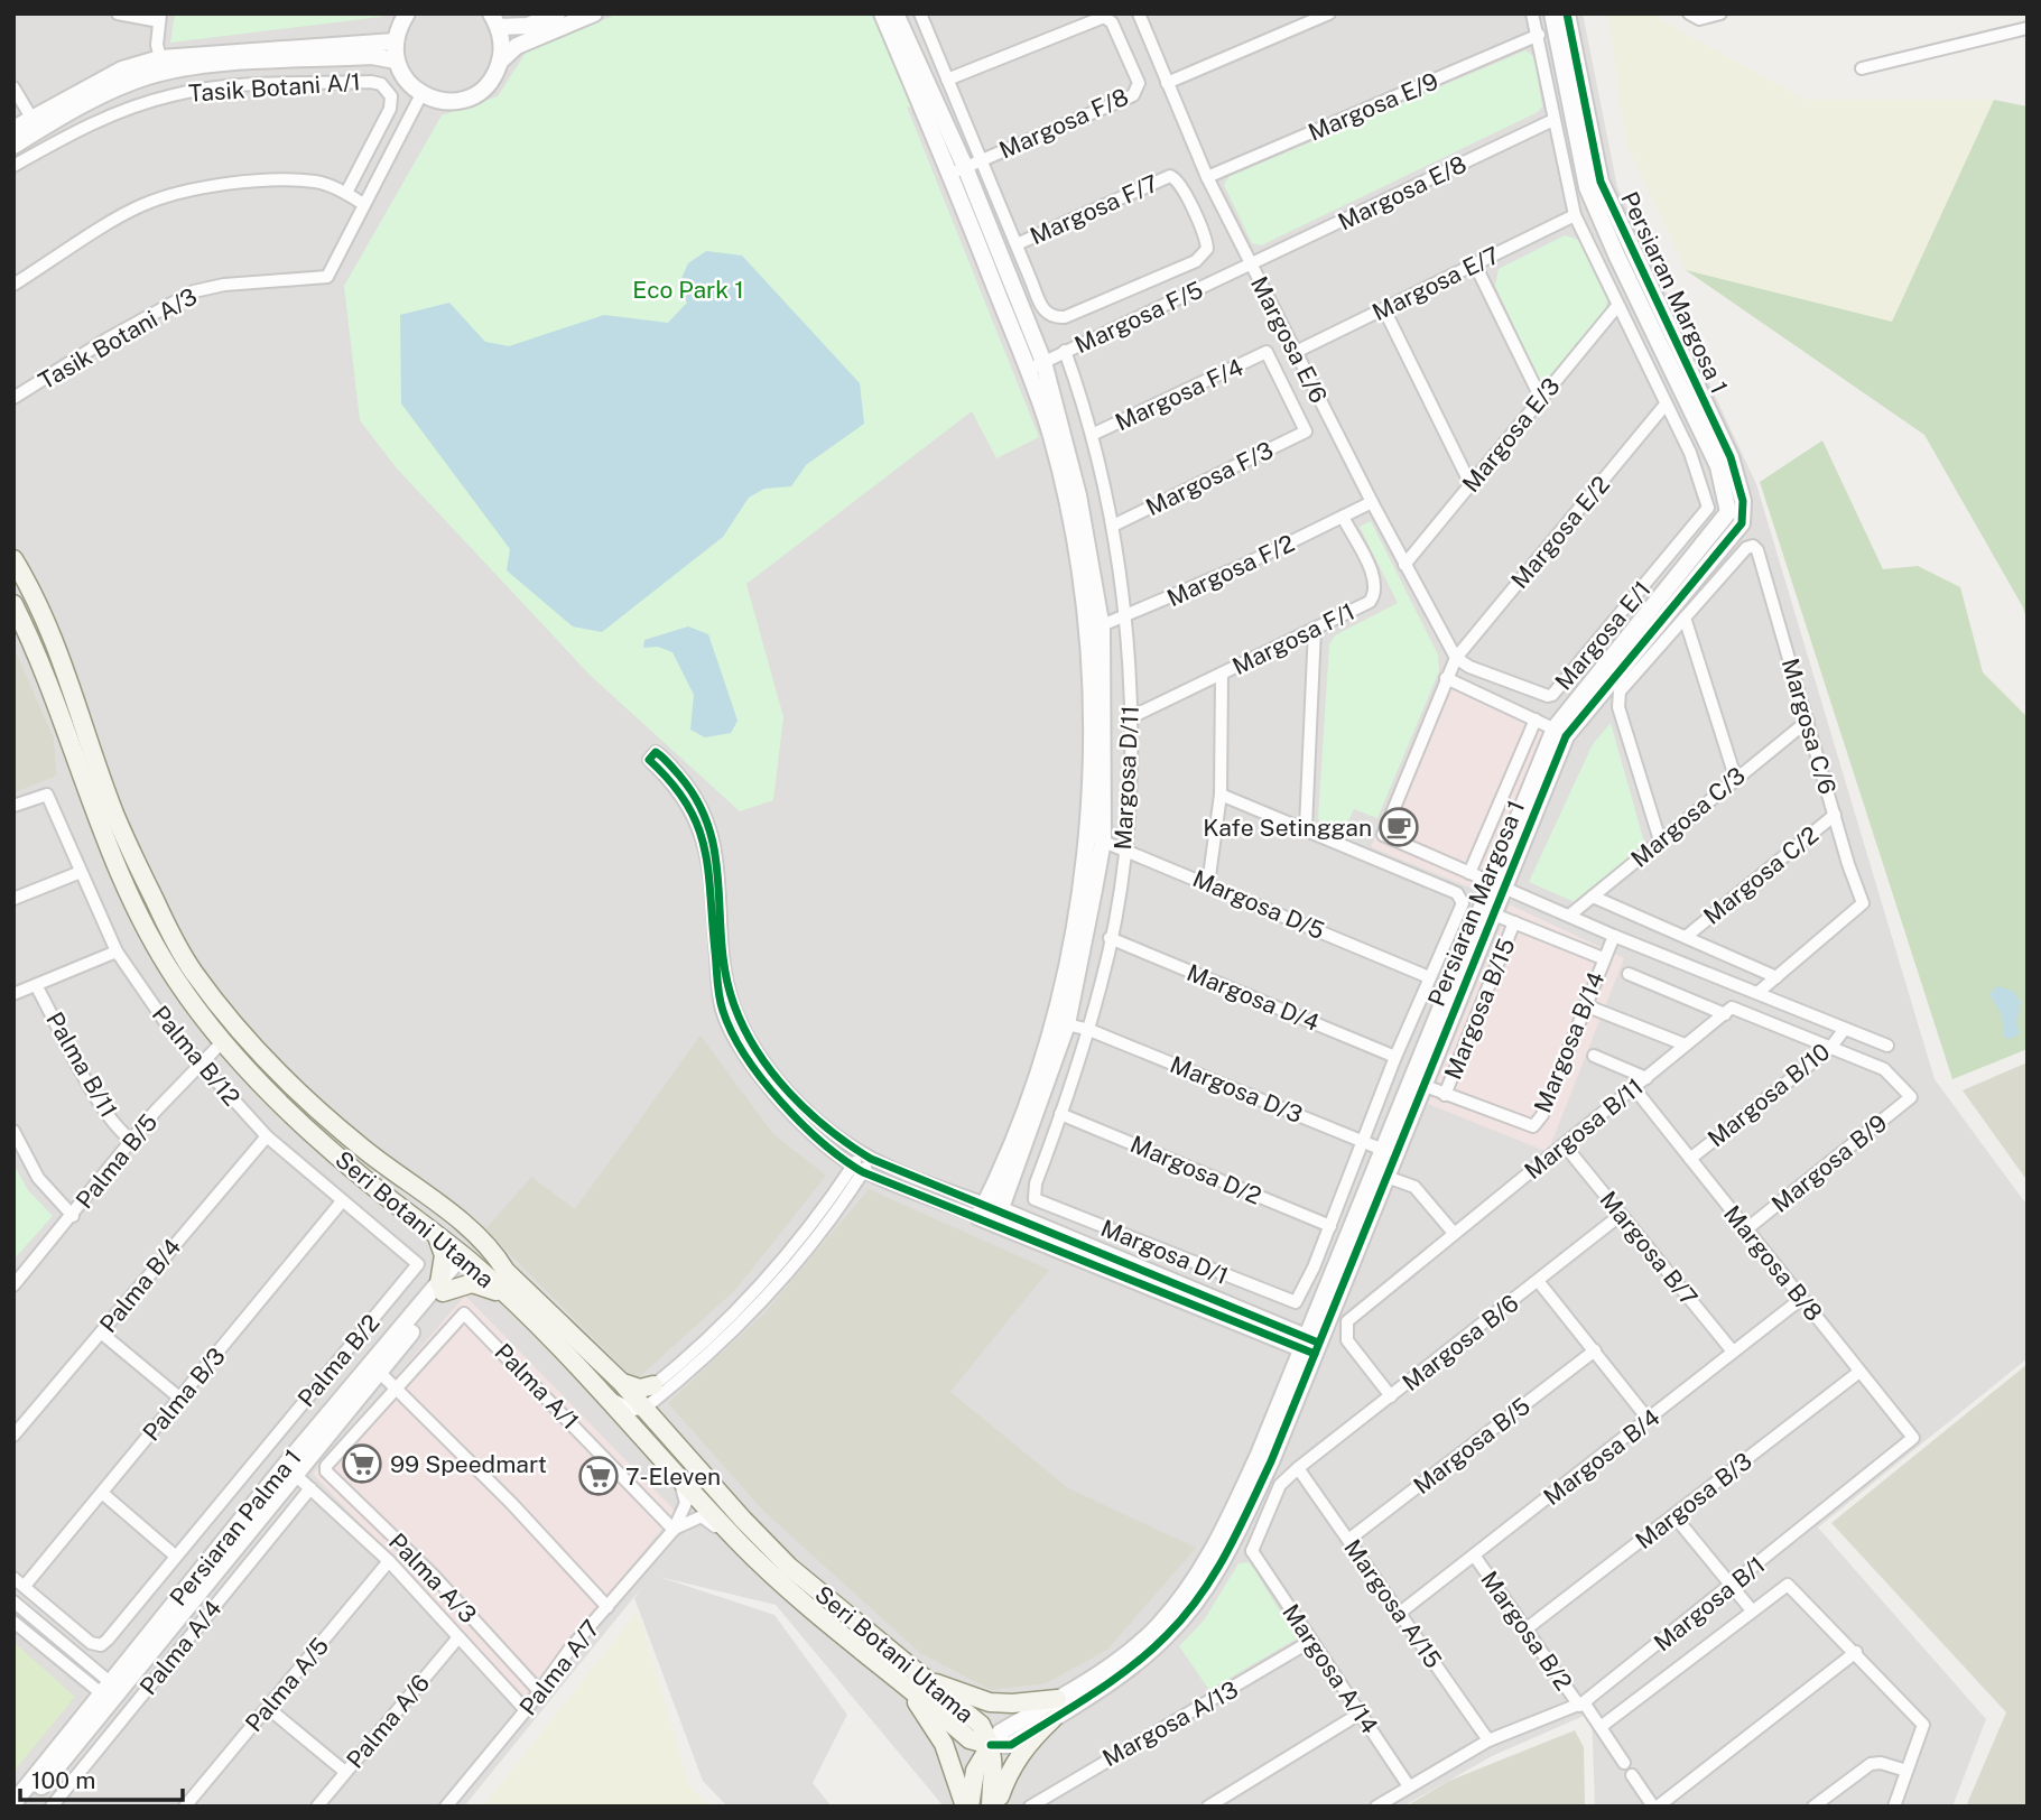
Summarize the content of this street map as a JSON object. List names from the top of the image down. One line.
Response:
{"streets":{"main road":["Seri Botani Utama"],"street":["Tasik Botani A/1","Margosa E/9","Margosa F/8","Margosa E/8","Margosa F/7","Margosa E/7","Persiaran Margosa 1","Margosa F/5","Tasik Botani A/3","Margosa E/6","Margosa F/4","Margosa E/3","Margosa F/3","Margosa E/2","Margosa F/2","Margosa E/1","Margosa F/1","Margosa C/6","Margosa D/11","Margosa C/3","Margosa C/2","Margosa D/5","Margosa D/4","Margosa B/15","Margosa B/14","Palma B/12","Palma B/11","Margosa D/3","Margosa B/10","Margosa B/11","Palma B/5","Margosa B/9","Margosa D/2","Margosa B/7","Margosa D/1","Margosa B/8","Palma B/4","Margosa B/6","Palma B/2","Palma A/1","Palma B/3","Margosa B/5","Margosa B/4","Margosa B/3","Persiaran Palma 1","Palma A/3","Margosa A/15","Margosa B/1","Margosa B/2","Palma A/4","Palma A/7","Margosa A/14","Palma A/5","Palma A/6","Margosa A/13"]},"crossings":[["Margosa E/9","Margosa E/6"],["Margosa E/8","Margosa F/5"],["Margosa E/8","Margosa E/6"],["Margosa E/7","Margosa E/6"],["Persiaran Margosa 1","Margosa B/14"],["Persiaran Margosa 1","Margosa D/3"],["Persiaran Margosa 1","Seri Botani Utama"],["Margosa F/5","Margosa E/6"],["Margosa F/5","Margosa D/11"],["Margosa E/6","Margosa E/3"],["Margosa E/6","Margosa E/2"],["Margosa E/6","Margosa F/2"],["Margosa E/6","Margosa E/1"],["Margosa F/4","Margosa F/3"],["Margosa F/4","Margosa D/11"],["Margosa F/3","Margosa D/11"],["Margosa E/2","Margosa E/1"],["Margosa F/2","Margosa F/1"],["Margosa F/2","Margosa D/11"],["Margosa F/1","Margosa D/11"],["Margosa C/6","Margosa C/3"],["Margosa C/6","Margosa C/2"],["Margosa D/11","Margosa D/5"],["Margosa D/11","Margosa D/4"],["Margosa D/11","Margosa D/3"],["Margosa D/11","Margosa D/2"],["Margosa D/11","Margosa D/1"],["Margosa B/15","Margosa B/14"],["Palma B/12","Palma B/5"],["Palma B/12","Palma B/4"],["Palma B/12","Palma B/2"],["Palma B/12","Palma B/3"],["Palma B/11","Palma B/5"],["Margosa B/10","Margosa B/9"],["Margosa B/10","Margosa B/8"],["Margosa B/11","Margosa B/7"],["Margosa B/11","Margosa B/8"],["Margosa B/11","Margosa B/6"],["Palma B/5","Seri Botani Utama"],["Margosa B/9","Margosa B/8"],["Margosa D/2","Margosa D/1"],["Seri Botani Utama","Persiaran Palma 1"],["Seri Botani Utama","Palma A/7"],["Margosa B/7","Margosa B/6"],["Margosa B/7","Margosa B/4"],["Margosa B/8","Margosa B/4"],["Margosa B/8","Margosa B/3"],["Margosa B/8","Margosa B/1"],["Margosa B/6","Margosa A/15"],["Margosa B/6","Margosa A/14"],["Palma B/2","Palma B/3"],["Palma A/1","Palma A/3"],["Palma A/1","Palma A/7"],["Margosa B/5","Margosa A/15"],["Margosa B/4","Margosa A/15"],["Margosa B/4","Margosa B/2"],["Margosa B/3","Margosa B/2"],["Palma A/3","Palma A/7"],["Margosa A/15","Margosa B/1"],["Margosa B/1","Margosa B/2"],["Margosa B/1","Margosa A/14"],["Margosa A/14","Margosa A/13"]],"parks":["Eco Park 1"],"places":{"cafe":["Kafe Setinggan"],"supermarket":["99 Speedmart","7-Eleven"]},"scale_bar":"100 m"}
